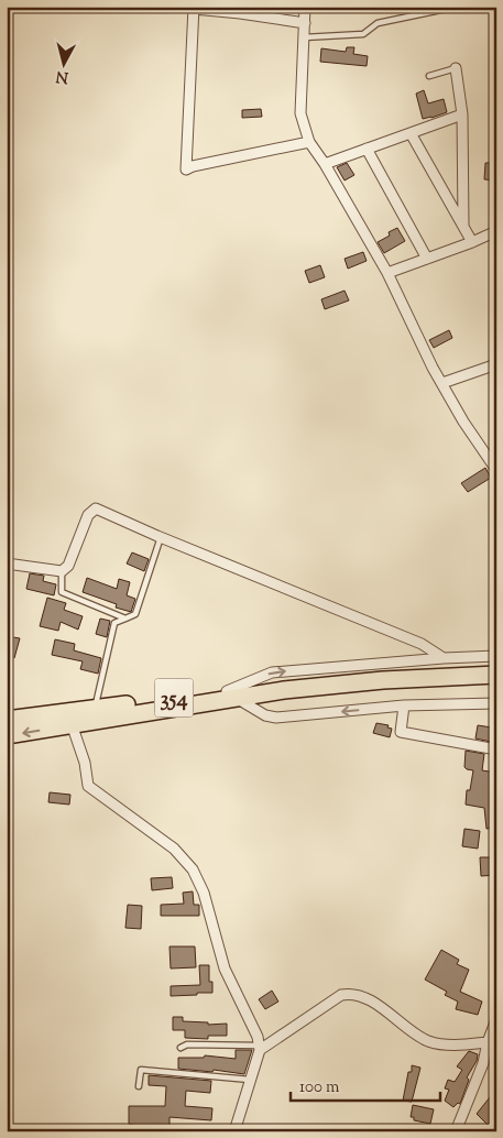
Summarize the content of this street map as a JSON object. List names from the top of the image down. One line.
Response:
{"streets":{"highway":["354"]},"scale_bar":"100 m","north":"bottom"}
